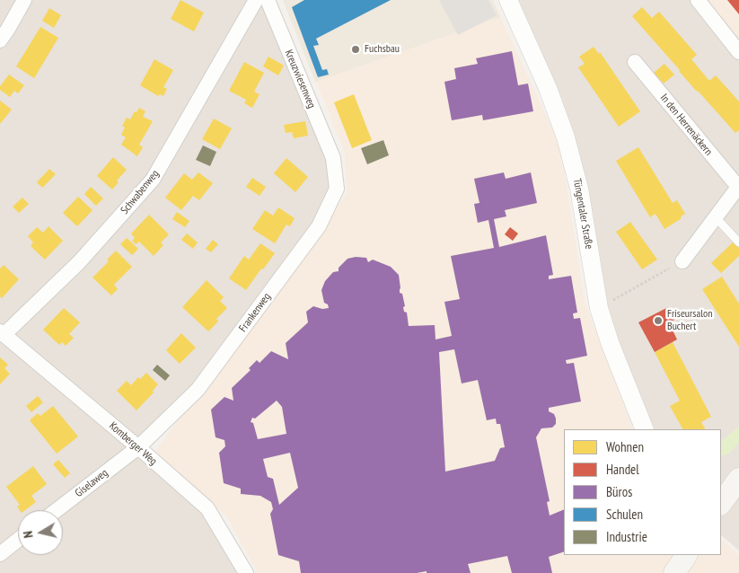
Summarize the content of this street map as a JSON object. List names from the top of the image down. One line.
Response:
{"streets":{"street":["Kreuzwiesenweg","In den Herrenäckern","Schwabenweg","Tüngentaler Straße","Frankenweg","Komberger Weg","Giselaweg"]},"crossings":[["Kreuzwiesenweg","Frankenweg"],["Schwabenweg","Komberger Weg"],["Frankenweg","Komberger Weg"],["Frankenweg","Giselaweg"],["Komberger Weg","Giselaweg"]],"places":["Fuchsbau","Friseursalon Buchert"],"legend":["Wohnen","Handel","Büros","Schulen","Industrie"],"north":"left"}
